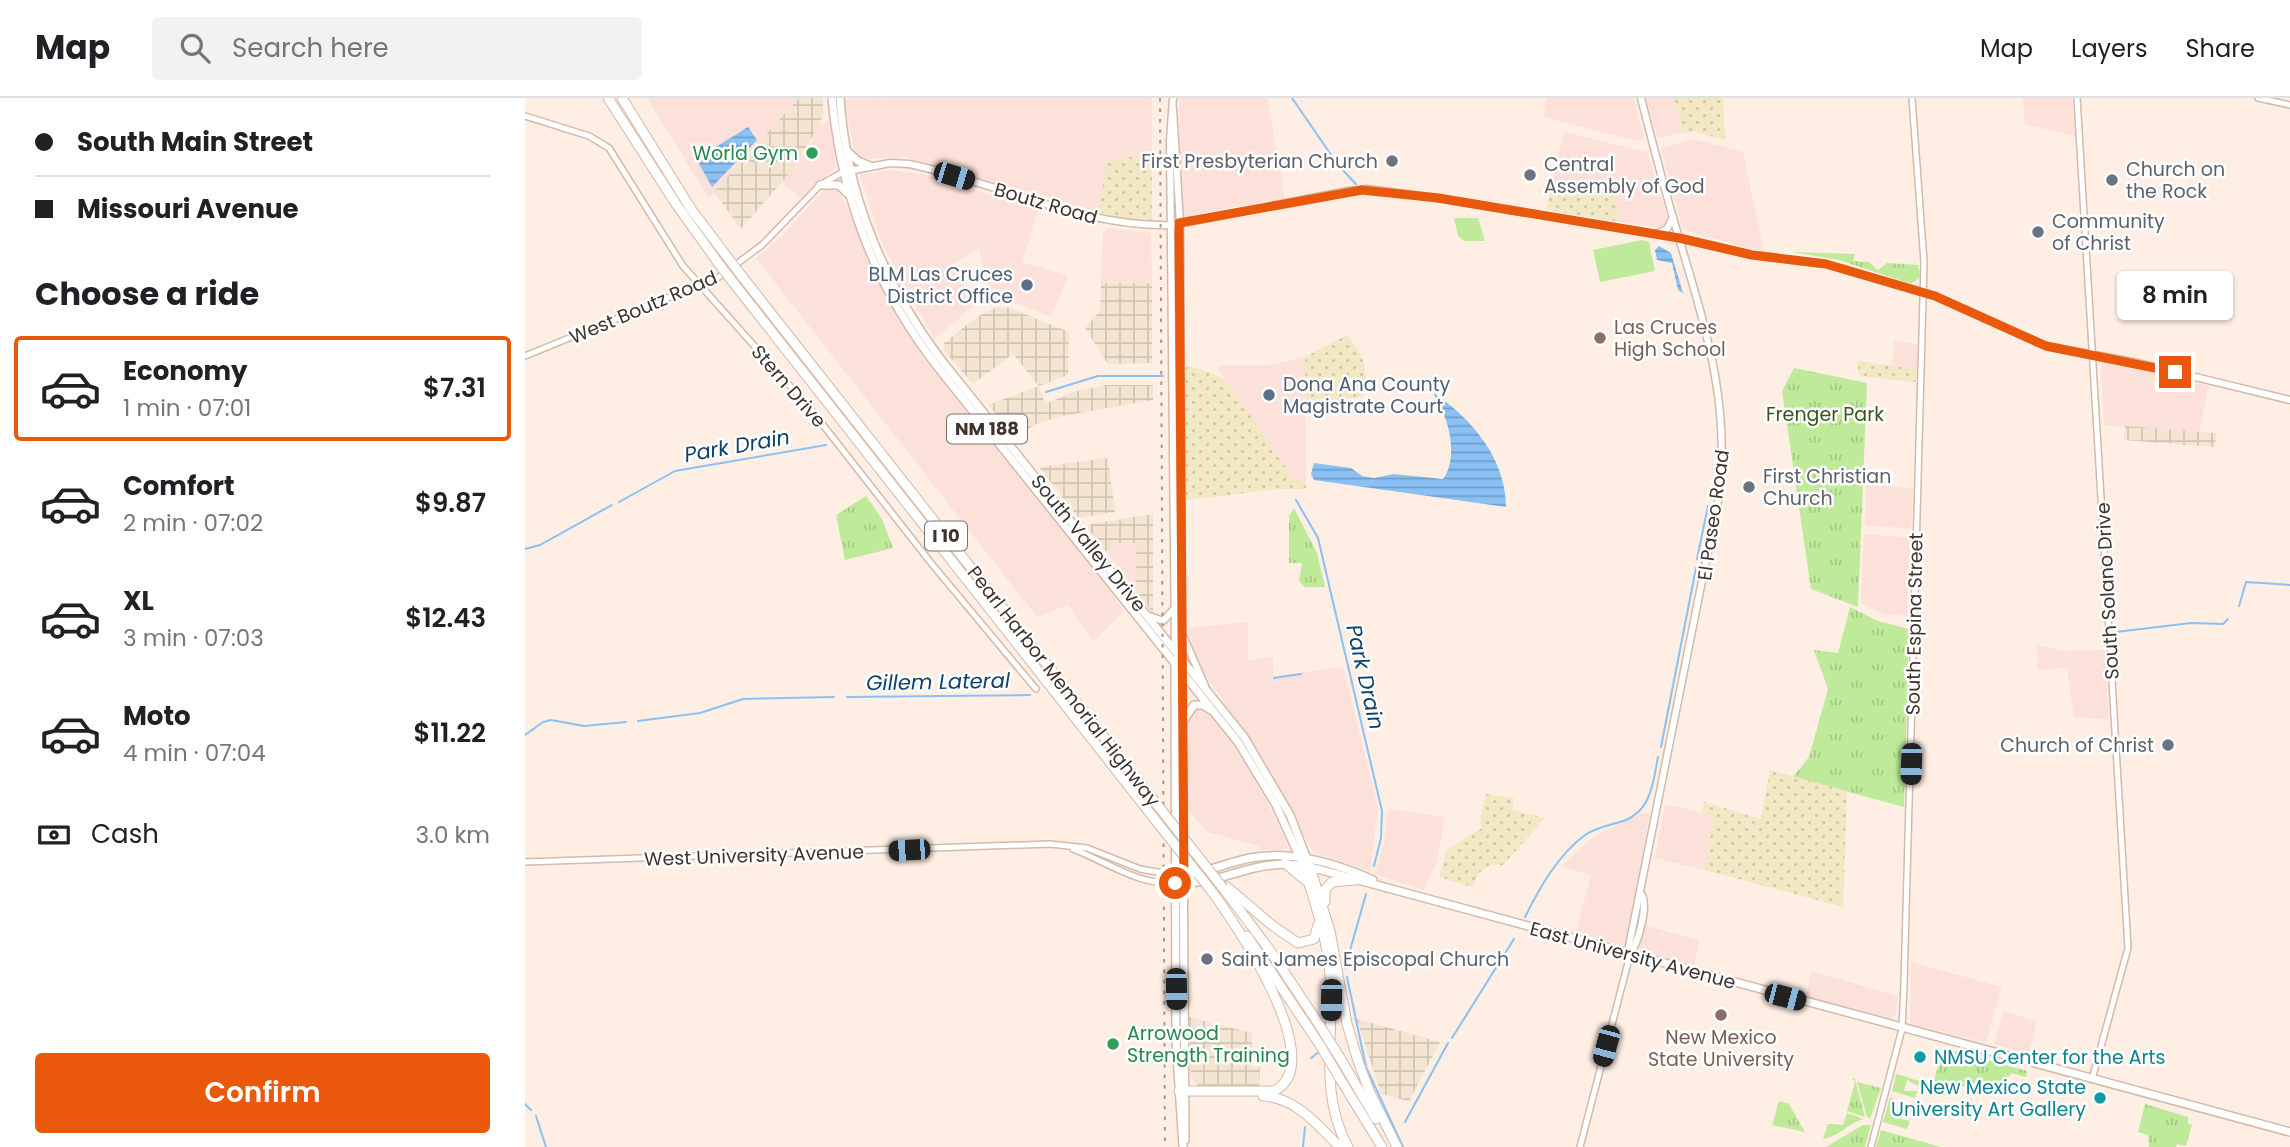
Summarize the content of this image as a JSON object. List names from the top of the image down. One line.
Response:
{"streets":{"highway":["I 10","Pearl Harbor Memorial Highway"],"main road":["Boutz Road","NM 188","El Paseo Road","South Valley Drive","East University Avenue"],"street":["West Boutz Road","Stern Drive","South Solano Drive","South Espina Street","West University Avenue"]},"crossings":[["Boutz Road","West Boutz Road"],["Boutz Road","El Paseo Road"],["Boutz Road","South Valley Drive"],["Boutz Road","South Solano Drive"],["Boutz Road","South Espina Street"],["West Boutz Road","Stern Drive"],["West Boutz Road","South Valley Drive"],["El Paseo Road","East University Avenue"],["I 10","Pearl Harbor Memorial Highway"],["South Valley Drive","East University Avenue"],["South Solano Drive","East University Avenue"],["South Espina Street","East University Avenue"],["West University Avenue","East University Avenue"]],"water":["Park Drain","Gillem Lateral"],"parks":["Frenger Park"],"places":["World Gym","First Presbyterian Church","Central Assembly of God","Church on the Rock","Community of Christ","BLM Las Cruces District Office","Las Cruces High School","Dona Ana County Magistrate Court","First Christian Church","Church of Christ","Saint James Episcopal Church","New Mexico State University","Arrowood Strength Training","NMSU Center for the Arts","New Mexico State University Art Gallery"],"page":{"header":"Map","search":"Search here","nav":["Map","Layers","Share"],"banner":["South Main Street","Missouri Avenue"],"heading":"Choose a ride","bubble":"8 min","list":[{"name":"Economy","note":"1 min · 07:01","value":"$7.31"},{"name":"Comfort","note":"2 min · 07:02","value":"$9.87"},{"name":"XL","note":"3 min · 07:03","value":"$12.43"},{"name":"Moto","note":"4 min · 07:04","value":"$11.22"}],"pay":["Cash","3.0 km"],"buttons":"Confirm"}}
